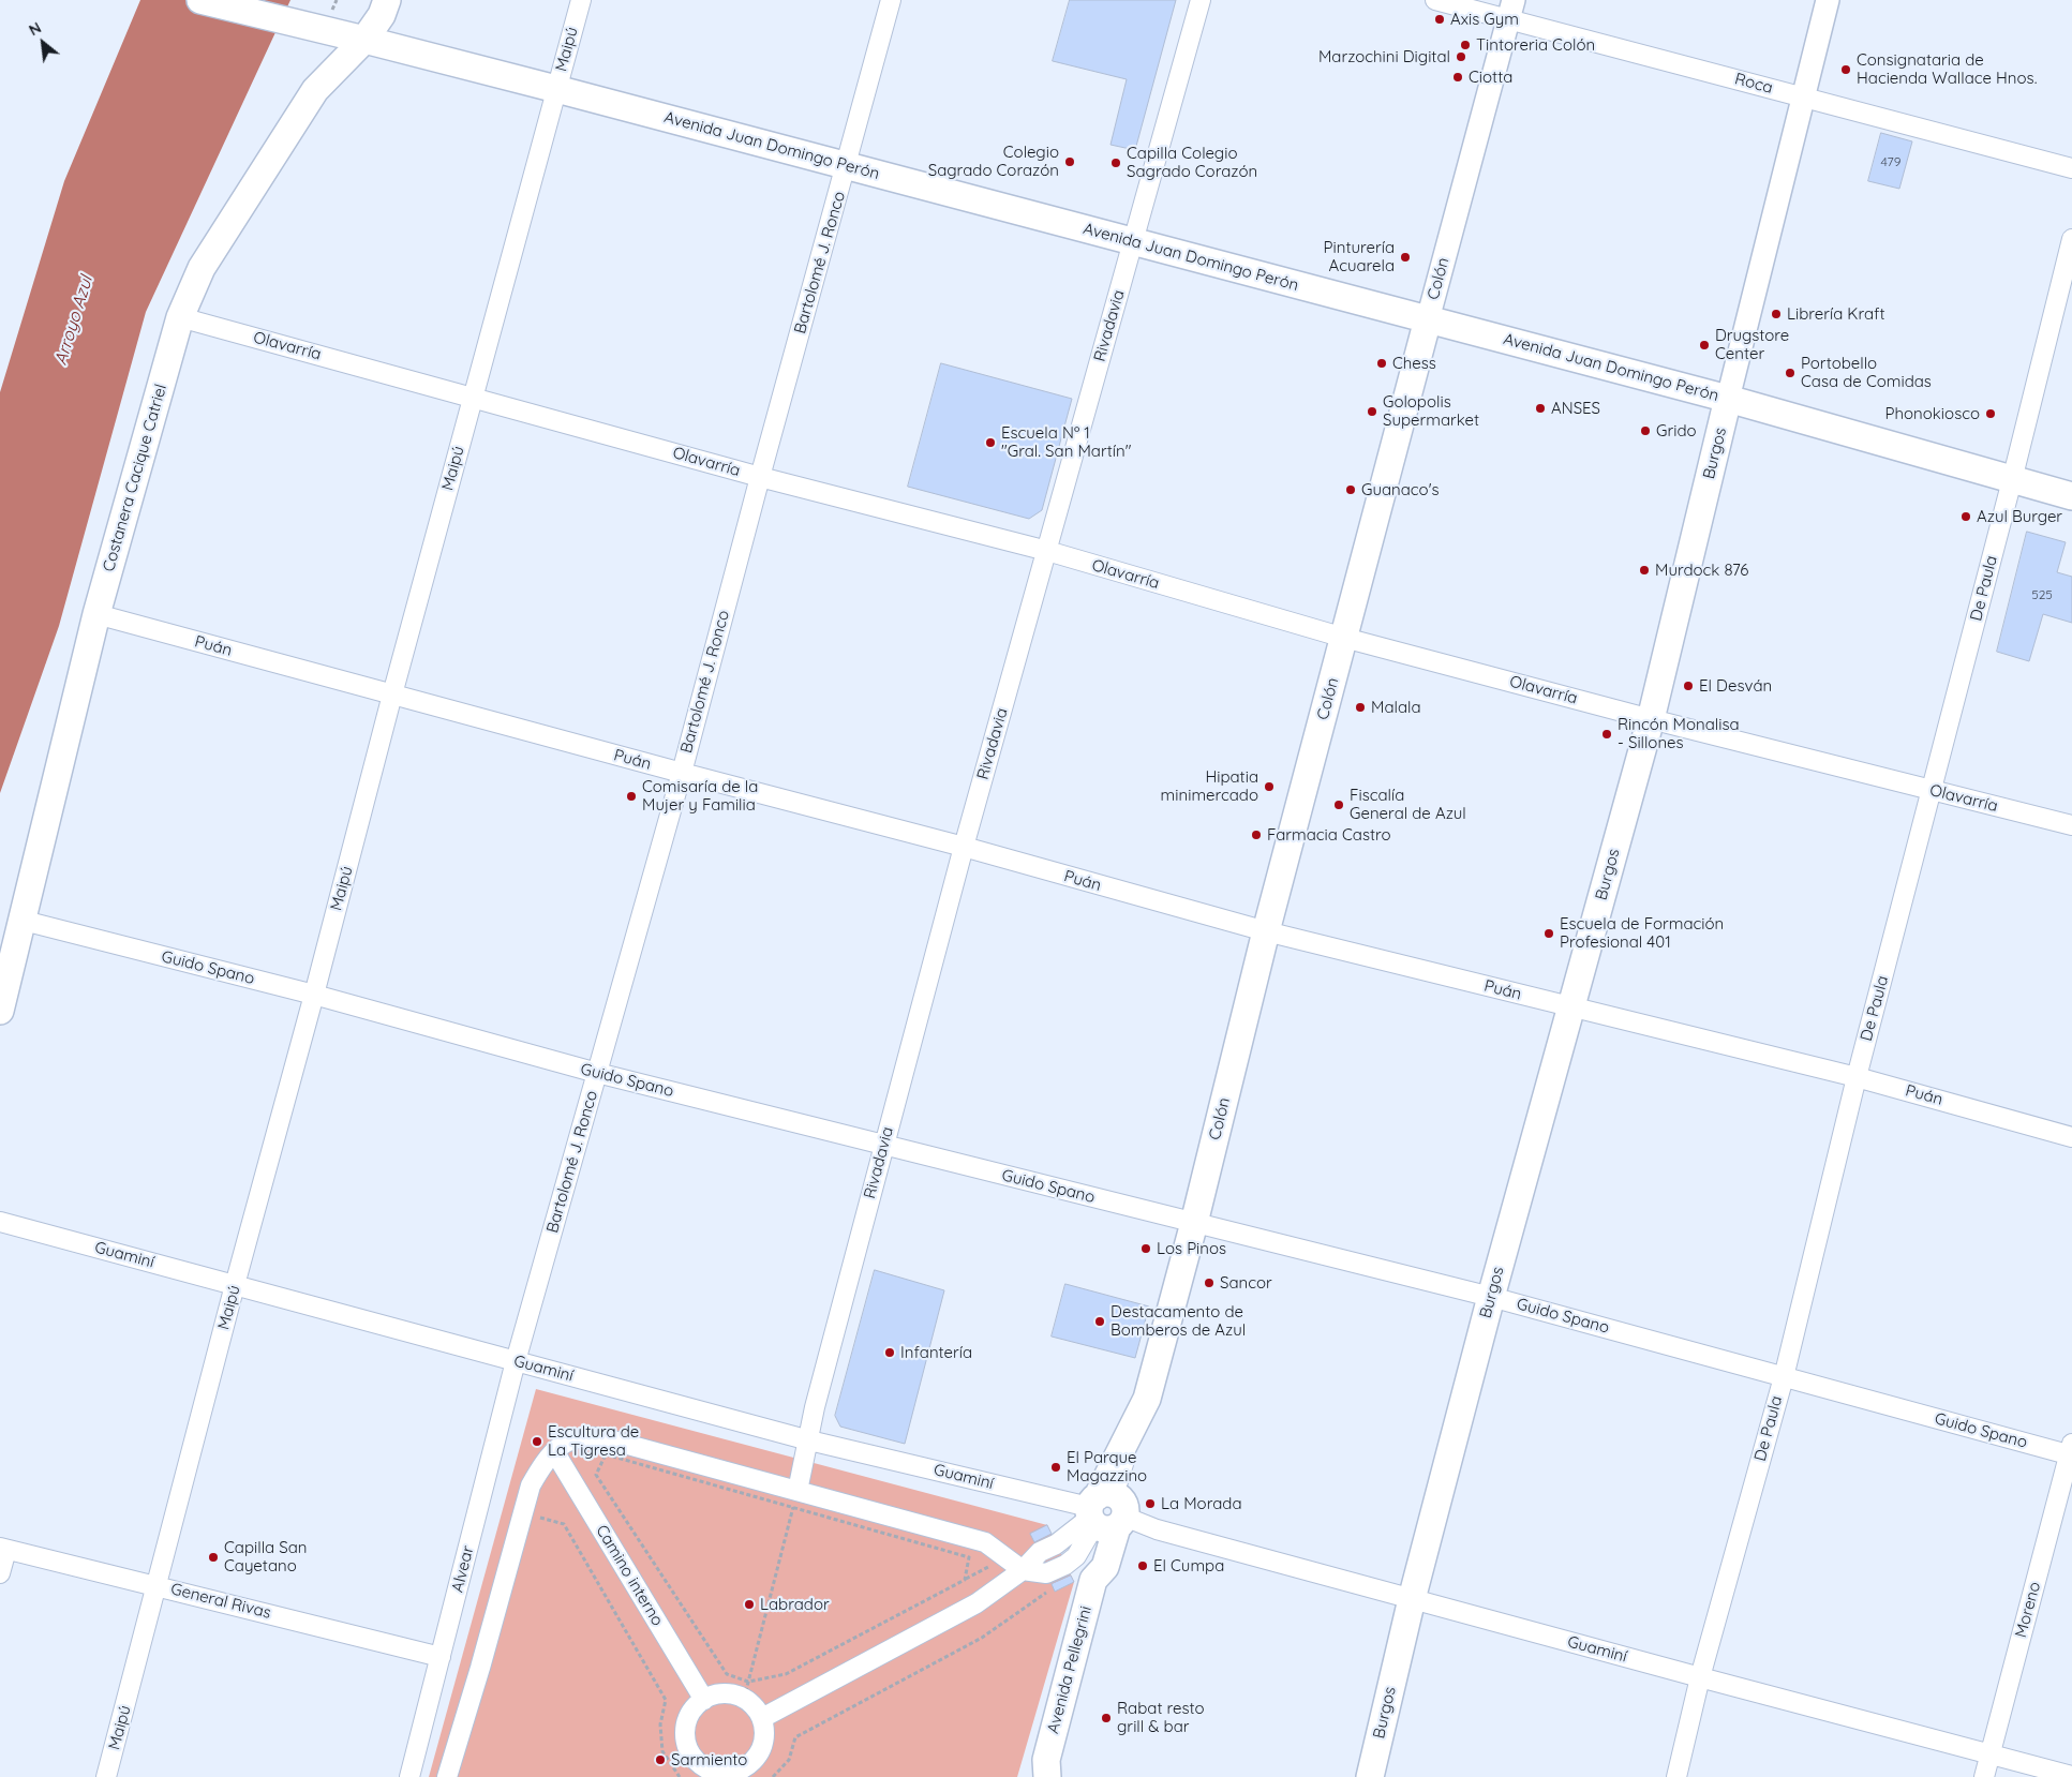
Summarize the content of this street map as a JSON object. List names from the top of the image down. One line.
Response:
{"streets":{"main road":["Avenida Juan Domingo Perón","Colón","Burgos","Costanera Cacique Catriel","Avenida Pellegrini"],"street":["Maipú","Roca","Bartolomé J. Ronco","Rivadavia","Olavarría","De Paula","Puán","Guido Spano","Guaminí","Alvear","Camino interno","General Rivas","Moreno"]},"crossings":[["Maipú","Avenida Juan Domingo Perón"],["Maipú","Olavarría"],["Maipú","Puán"],["Maipú","Guido Spano"],["Maipú","Guaminí"],["Maipú","General Rivas"],["Roca","Colón"],["Roca","Burgos"],["Avenida Juan Domingo Perón","Bartolomé J. Ronco"],["Avenida Juan Domingo Perón","Colón"],["Avenida Juan Domingo Perón","Rivadavia"],["Avenida Juan Domingo Perón","Burgos"],["Avenida Juan Domingo Perón","Costanera Cacique Catriel"],["Avenida Juan Domingo Perón","De Paula"],["Bartolomé J. Ronco","Olavarría"],["Bartolomé J. Ronco","Puán"],["Bartolomé J. Ronco","Guido Spano"],["Bartolomé J. Ronco","Guaminí"],["Bartolomé J. Ronco","Alvear"],["Colón","Olavarría"],["Colón","Puán"],["Colón","Guido Spano"],["Colón","Guaminí"],["Colón","Avenida Pellegrini"],["Rivadavia","Olavarría"],["Rivadavia","Puán"],["Rivadavia","Guido Spano"],["Rivadavia","Guaminí"],["Olavarría","Burgos"],["Olavarría","Costanera Cacique Catriel"],["Olavarría","De Paula"],["Burgos","Puán"],["Burgos","Guido Spano"],["Burgos","Guaminí"],["Costanera Cacique Catriel","Puán"],["Costanera Cacique Catriel","Guido Spano"],["De Paula","Puán"],["De Paula","Guido Spano"],["De Paula","Guaminí"],["Guido Spano","Moreno"],["Guaminí","Alvear"],["Guaminí","Moreno"],["Guaminí","Avenida Pellegrini"],["Alvear","General Rivas"]],"water":["Arroyo Azul"],"places":["Axis Gym","Tintoreria Colón","Marzochini Digital","Consignataria de Hacienda Wallace Hnos.","Ciotta","Colegio Sagrado Corazón","Capilla Colegio Sagrado Corazón","Pinturería Acuarela","Librería Kraft","Drugstore Center","Chess","Portobello Casa de Comidas","ANSES","Golopolis Supermarket","Phonokiosco","Grido","Escuela Nº 1 \"Gral. San Martín\"","Guanaco's","Azul Burger","Murdock 876","El Desván","Malala","Rincón Monalisa - Sillones","Hipatia minimercado","Comisaría de la Mujer y Familia","Fiscalía General de Azul","Farmacia Castro","Escuela de Formación Profesional 401","Los Pinos","Sancor","Destacamento de Bomberos de Azul","Infantería","Escultura de La Tigresa","El Parque Magazzino","La Morada","Capilla San Cayetano","El Cumpa","Labrador","Rabat resto grill & bar","Sarmiento"],"house_numbers":["479","525"],"north":"top left"}
